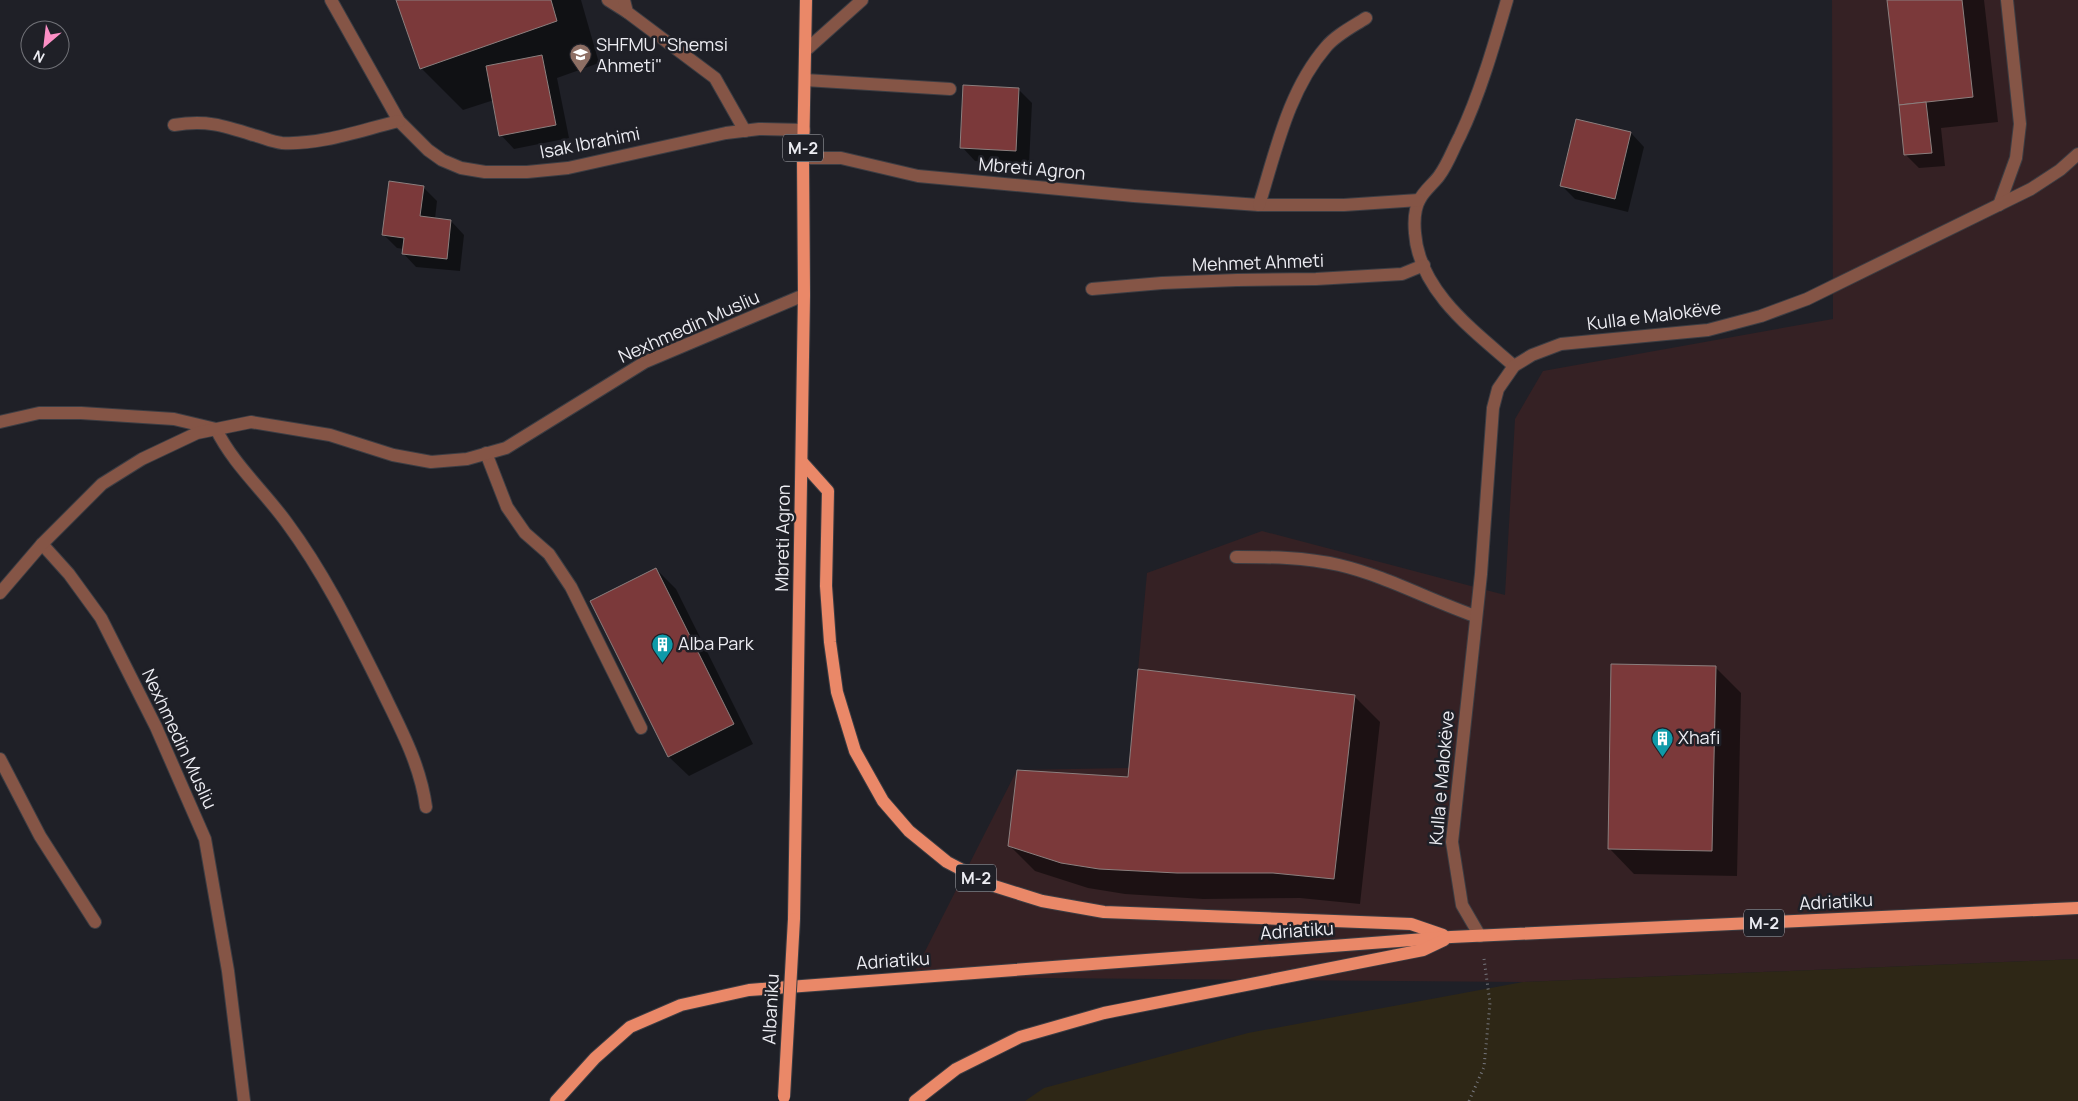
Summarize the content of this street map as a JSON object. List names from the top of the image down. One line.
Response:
{"streets":{"main road":["M-2","Mbreti Agron","Adriatiku","Albaniku"],"street":["Isak Ibrahimi","Mehmet Ahmeti","Kulla e Malokëve","Nexhmedin Musliu"]},"crossings":[["Isak Ibrahimi","Mbreti Agron"],["M-2","Mbreti Agron"],["M-2","Adriatiku"],["Mbreti Agron","Nexhmedin Musliu"],["Mbreti Agron","Albaniku"],["Kulla e Malokëve","Adriatiku"]],"places":{"school or university":["SHFMU \"Shemsi Ahmeti\""],"building":["Alba Park","Xhafi"]},"north":"bottom left"}
